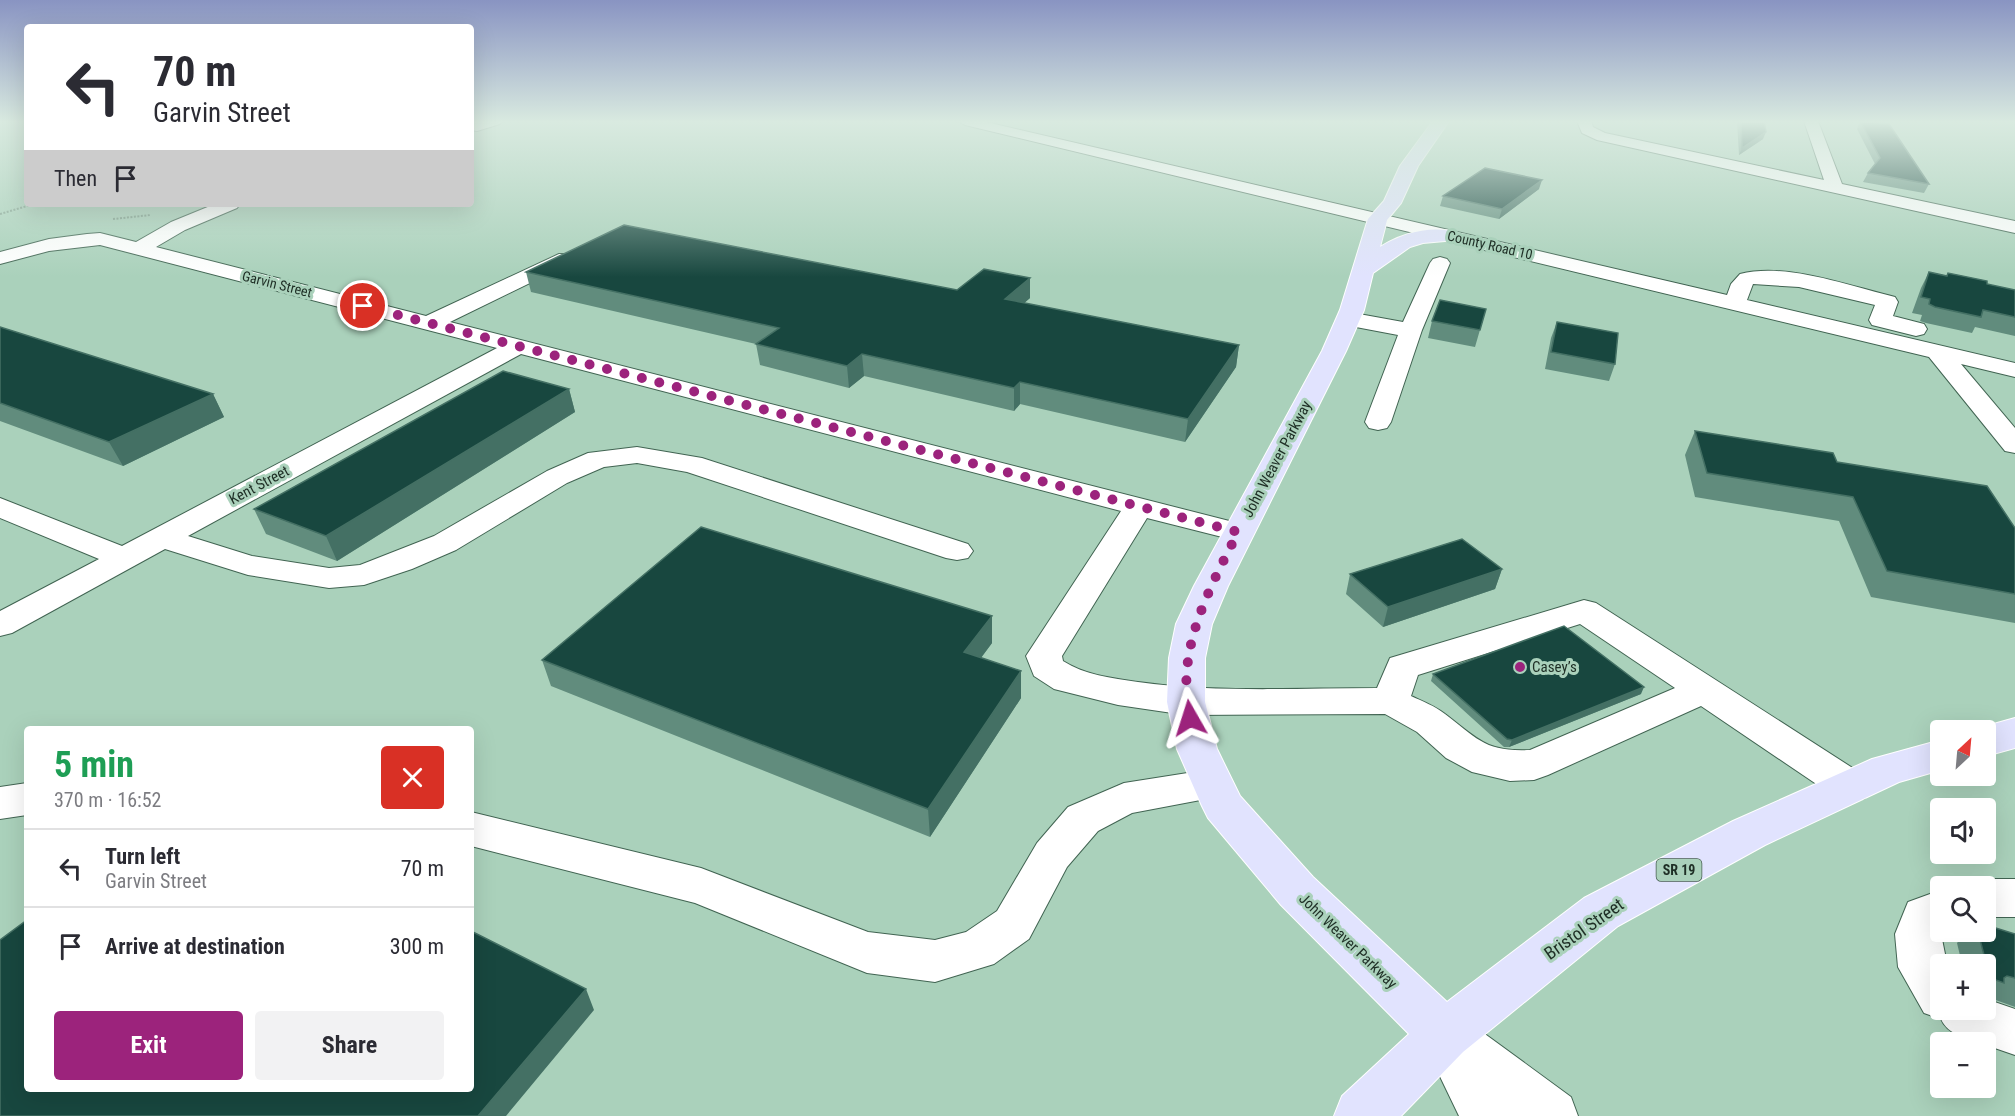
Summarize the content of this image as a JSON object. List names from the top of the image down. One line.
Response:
{"streets":{"main road":["John Weaver Parkway","SR 19","Bristol Street"],"street":["County Road 10","Garvin Street","Kent Street"]},"crossings":[["County Road 10","John Weaver Parkway"],["Garvin Street","John Weaver Parkway"],["Garvin Street","Kent Street"],["John Weaver Parkway","Bristol Street"]],"places":["Casey’s"],"north":"top right","page":{"turn":["70 m","Garvin Street"],"then":"Then","map_buttons":["+","−"],"heading":["5 min","370 m · 16:52"],"list":[{"name":"Turn left","note":"Garvin Street","value":"70 m"},{"name":"Arrive at destination","value":"300 m"}],"buttons":["Exit","Share"]}}
